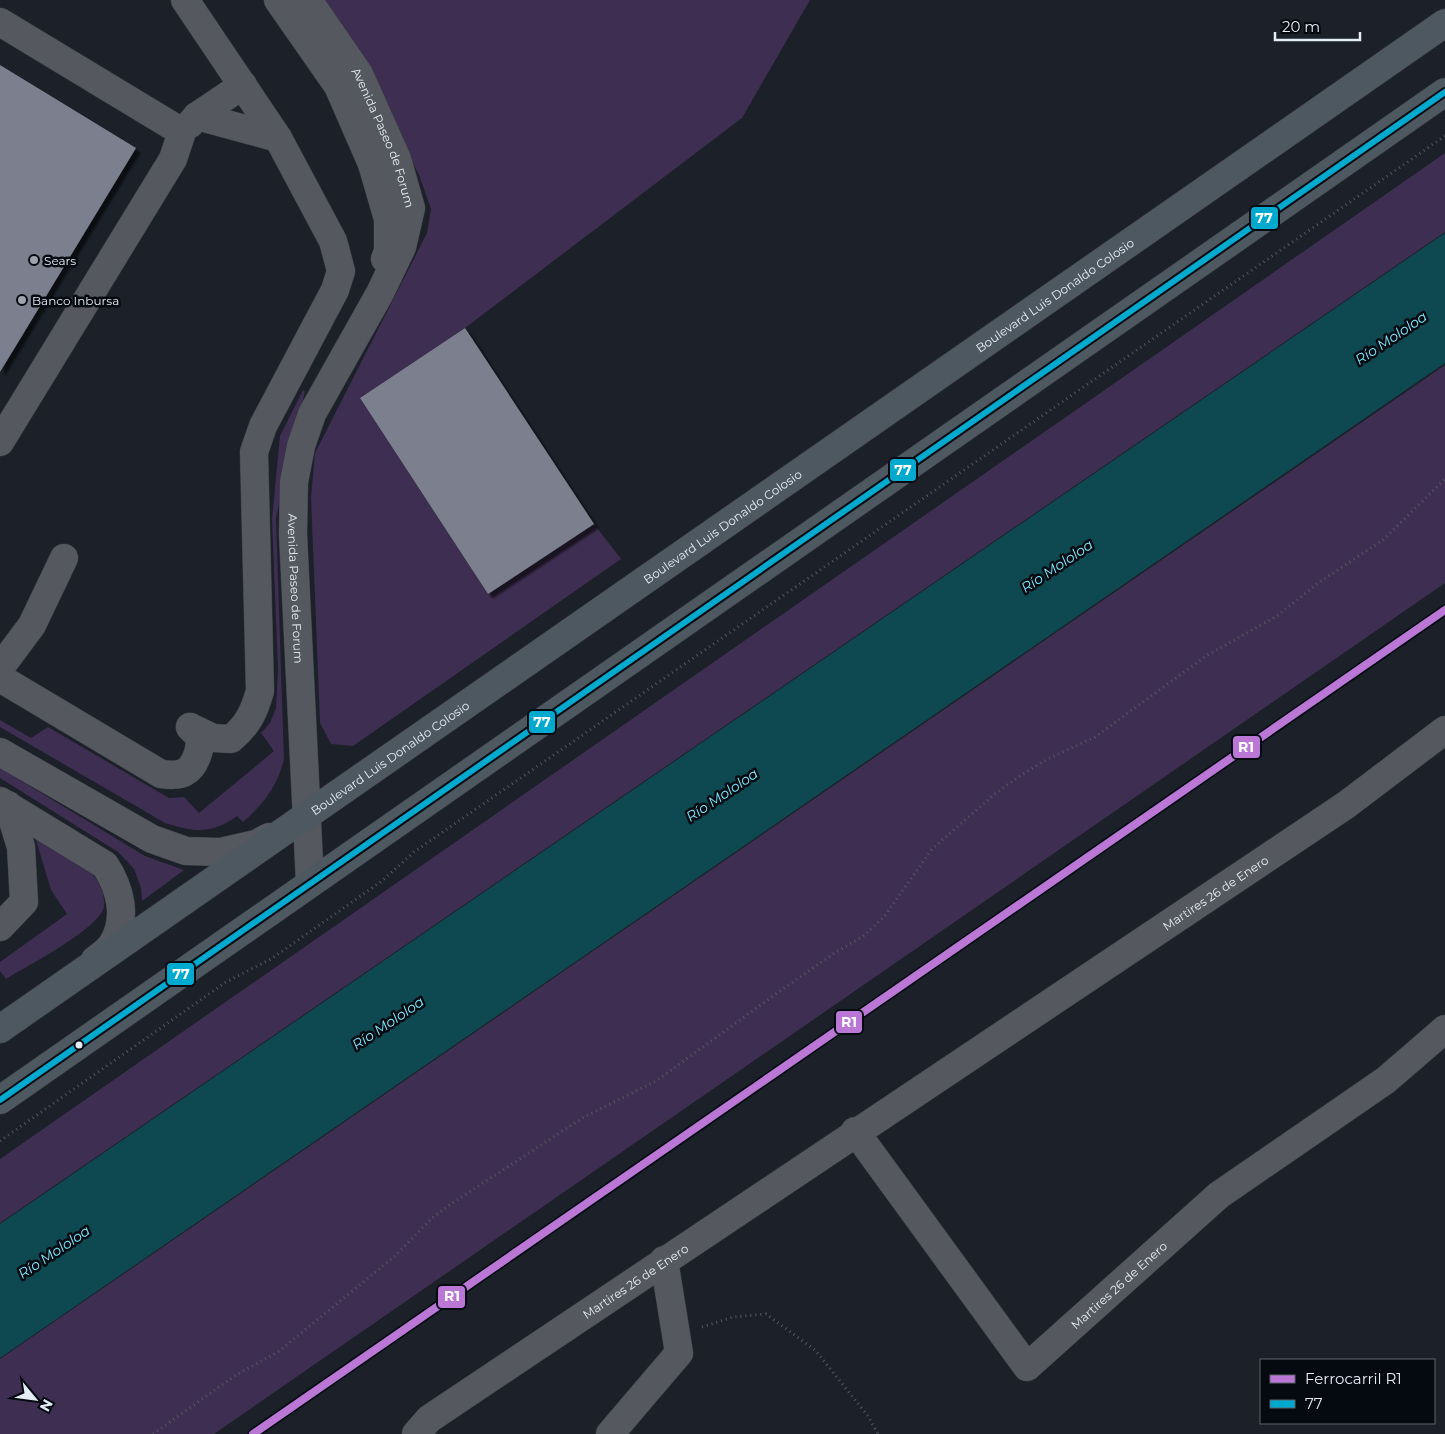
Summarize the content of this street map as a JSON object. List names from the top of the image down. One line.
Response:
{"streets":{"main road":["Boulevard Luis Donaldo Colosio"],"street":["Avenida Paseo de Forum","Martires 26 de Enero"]},"crossings":[["Avenida Paseo de Forum","Boulevard Luis Donaldo Colosio"]],"water":["Río Mololoa"],"places":["Sears","Banco Inbursa"],"lines":["transit line 77","rail line R1"],"legend":["Ferrocarril R1","77"],"scale_bar":"20 m","north":"bottom right"}
